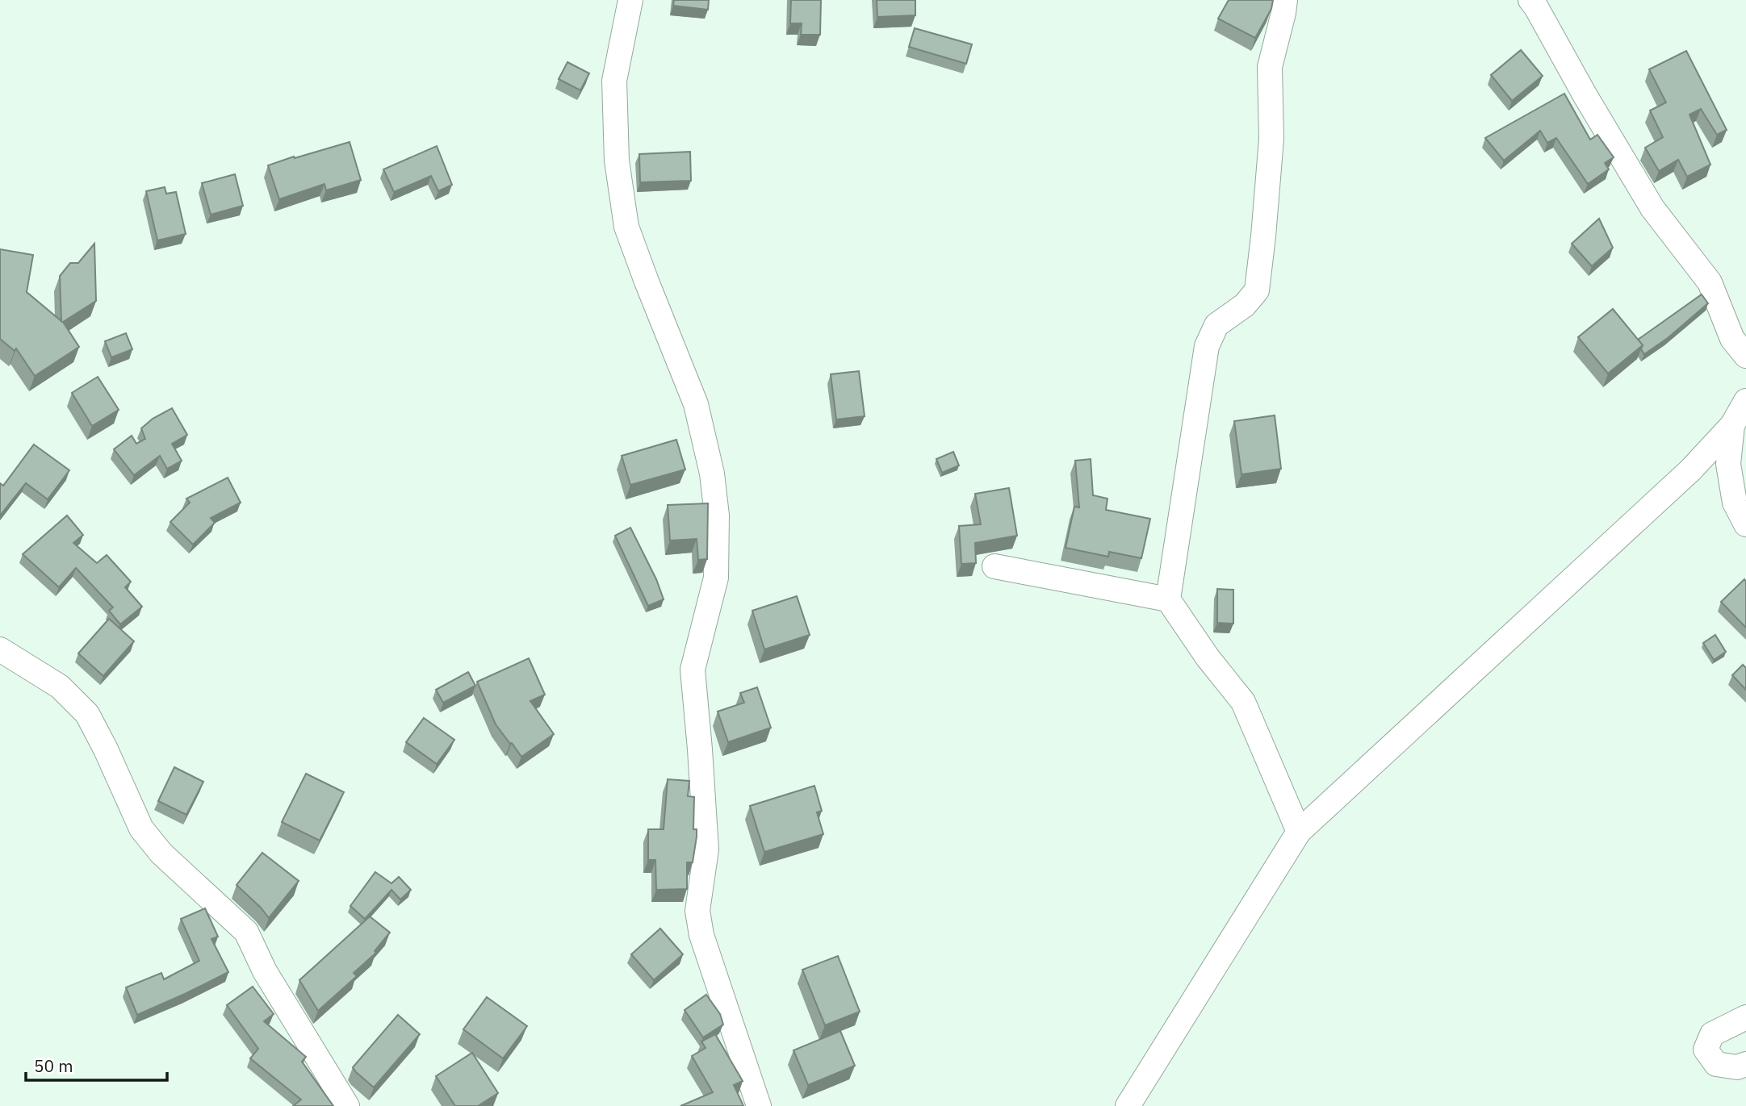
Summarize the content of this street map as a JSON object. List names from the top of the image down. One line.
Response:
{"scale_bar":"50 m"}
